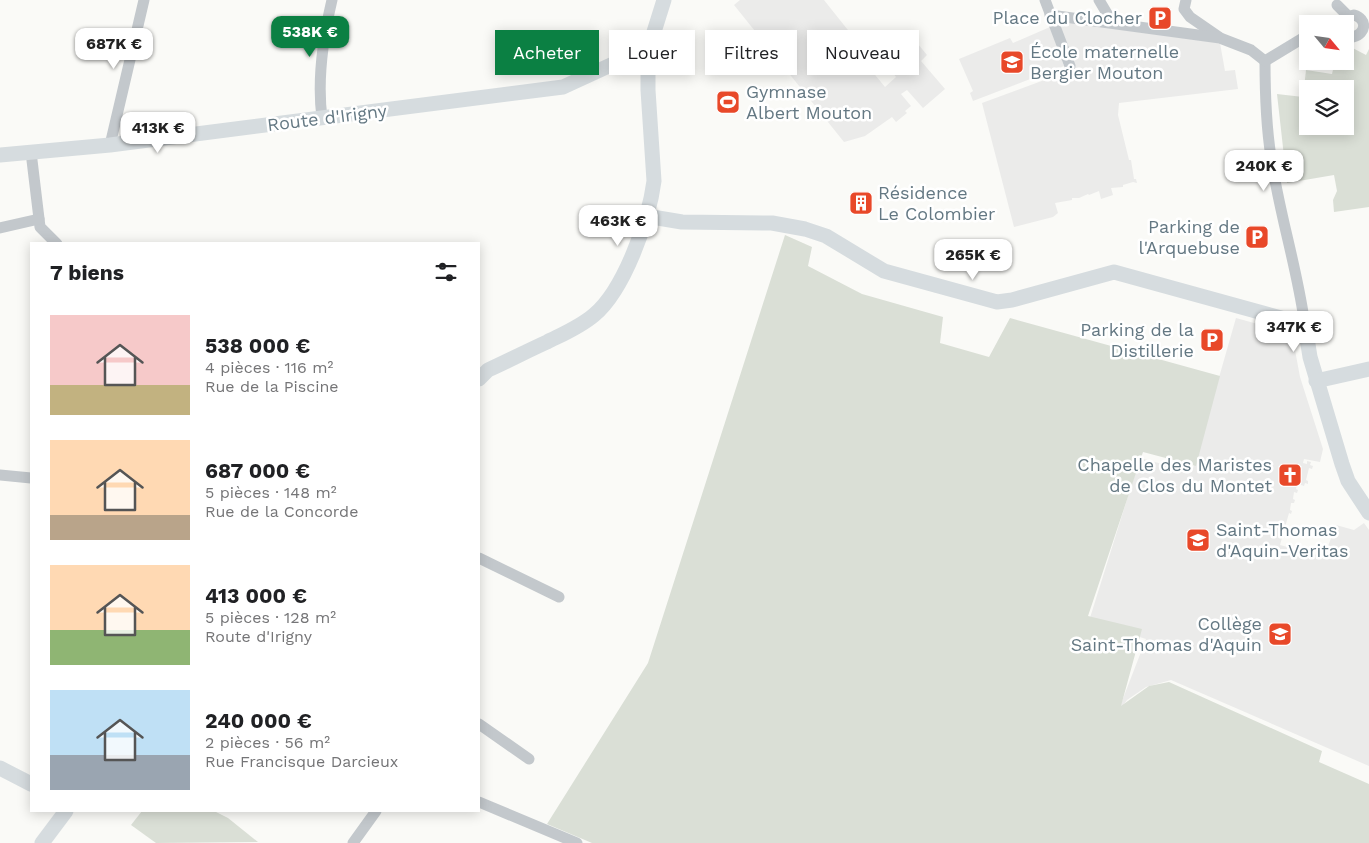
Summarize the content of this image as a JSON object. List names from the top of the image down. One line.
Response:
{"streets":{"street":["Route d'Irigny"]},"places":{"parking":["Place du Clocher","Parking de l'Arquebuse","Parking de la Distillerie"],"school or university":["École maternelle Bergier Mouton","Saint-Thomas d'Aquin-Veritas","Collège Saint-Thomas d'Aquin"],"sports":["Gymnase Albert Mouton"],"building":["Résidence Le Colombier"],"church":["Chapelle des Maristes de Clos du Montet"]},"north":"bottom right","page":{"price":["538K €","687K €","413K €","240K €","463K €","265K €","347K €"],"chip":["Acheter","Louer","Filtres","Nouveau"],"heading":"7 biens","list":[{"name":"538 000 €","note":"4 pièces · 116 m² · Rue de la Piscine"},{"name":"687 000 €","note":"5 pièces · 148 m² · Rue de la Concorde"},{"name":"413 000 €","note":"5 pièces · 128 m² · Route d'Irigny"},{"name":"240 000 €","note":"2 pièces · 56 m² · Rue Francisque Darcieux"}]}}
